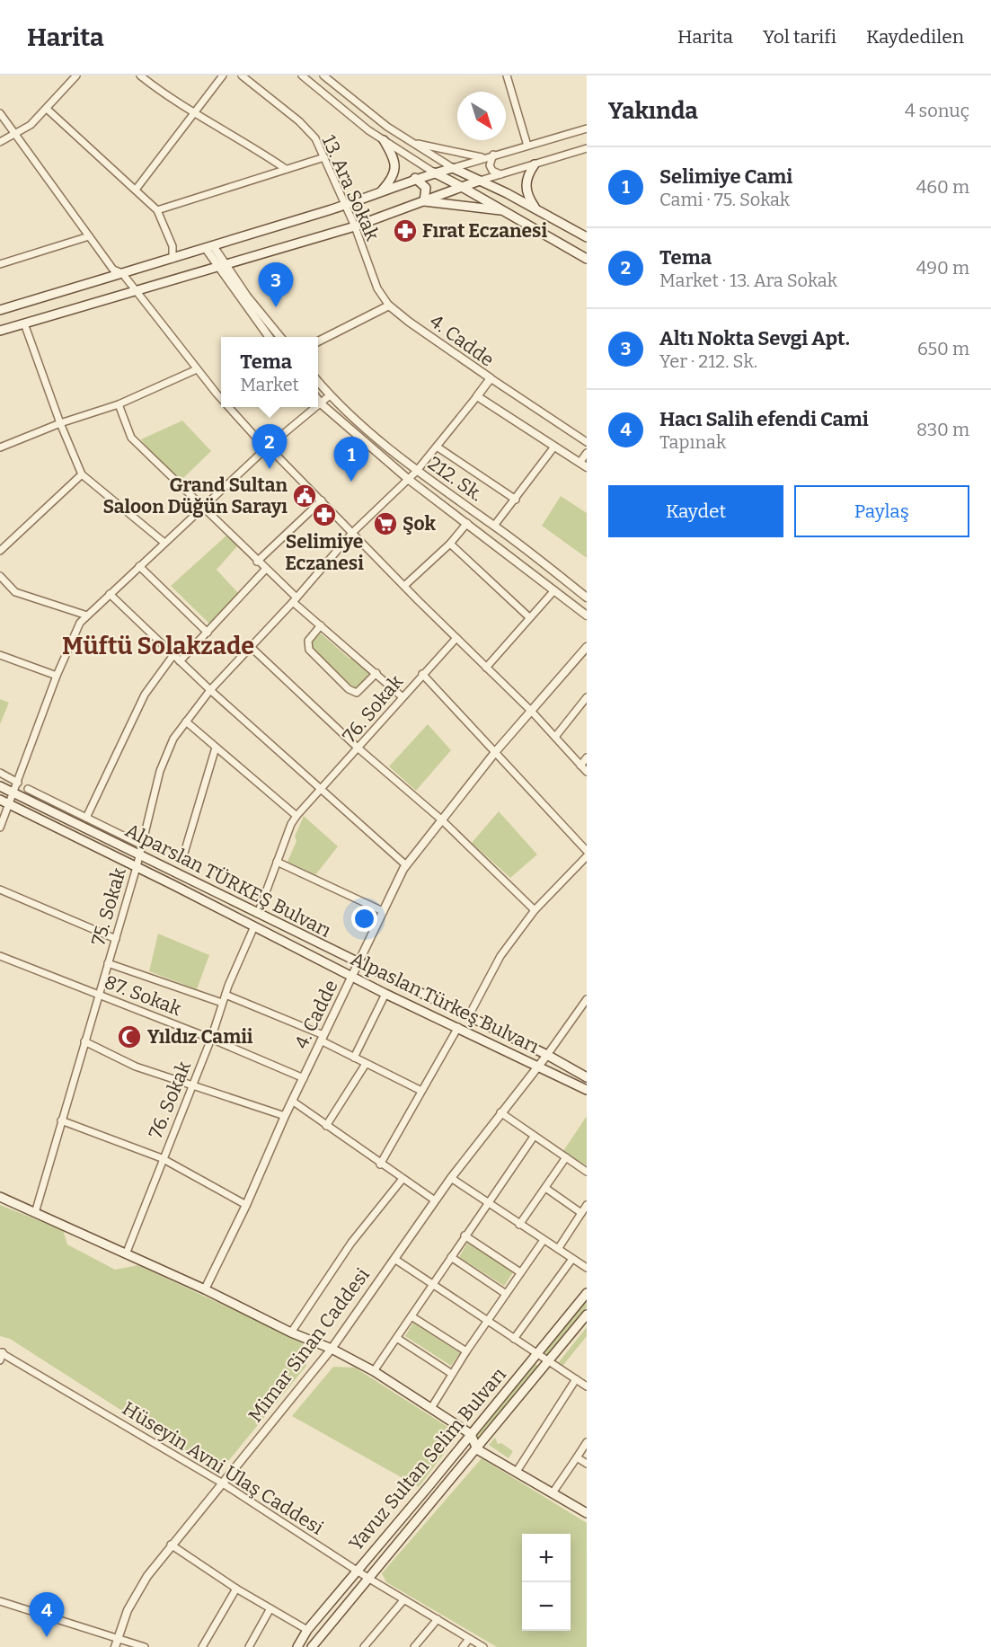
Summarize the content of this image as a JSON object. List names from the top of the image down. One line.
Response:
{"streets":{"main road":["Alparslan TÜRKEŞ Bulvarı","Alpaslan Türkeş Bulvarı","Yavuz Sultan Selim Bulvarı"],"street":["13. Ara Sokak","4. Cadde","212. Sk.","76. Sokak","75. Sokak","87. Sokak","Mimar Sinan Caddesi","Hüseyin Avni Ulaş Caddesi"]},"crossings":[["13. Ara Sokak","4. Cadde"],["4. Cadde","Alparslan TÜRKEŞ Bulvarı"],["4. Cadde","75. Sokak"],["4. Cadde","87. Sokak"],["4. Cadde","Alpaslan Türkeş Bulvarı"],["212. Sk.","75. Sokak"],["76. Sokak","Alparslan TÜRKEŞ Bulvarı"],["76. Sokak","87. Sokak"],["76. Sokak","Alpaslan Türkeş Bulvarı"],["Alparslan TÜRKEŞ Bulvarı","75. Sokak"],["Alparslan TÜRKEŞ Bulvarı","Mimar Sinan Caddesi"],["75. Sokak","87. Sokak"],["75. Sokak","Alpaslan Türkeş Bulvarı"],["Alpaslan Türkeş Bulvarı","Mimar Sinan Caddesi"],["Mimar Sinan Caddesi","Hüseyin Avni Ulaş Caddesi"],["Yavuz Sultan Selim Bulvarı","Hüseyin Avni Ulaş Caddesi"]],"districts":["Müftü Solakzade"],"places":{"pharmacy":["Fırat Eczanesi","Selimiye Eczanesi"],"public building":["Grand Sultan Saloon Düğün Sarayı"],"supermarket":["Şok"],"mosque":["Yıldız Camii"]},"north":"bottom right","page":{"header":"Harita","nav":["Harita","Yol tarifi","Kaydedilen"],"heading":["Yakında","4 sonuç"],"list":[{"mark":"1","name":"Selimiye Cami","note":"Cami · 75. Sokak","value":"460 m"},{"mark":"2","name":"Tema","note":"Market · 13. Ara Sokak","value":"490 m"},{"mark":"3","name":"Altı Nokta Sevgi Apt.","note":"Yer · 212. Sk.","value":"650 m"},{"mark":"4","name":"Hacı Salih efendi Cami","note":"Tapınak","value":"830 m"}],"pins":["3","2","1","4"],"popup":["Tema","Market"],"buttons":["Kaydet","Paylaş"],"map_buttons":["+","−"]}}
